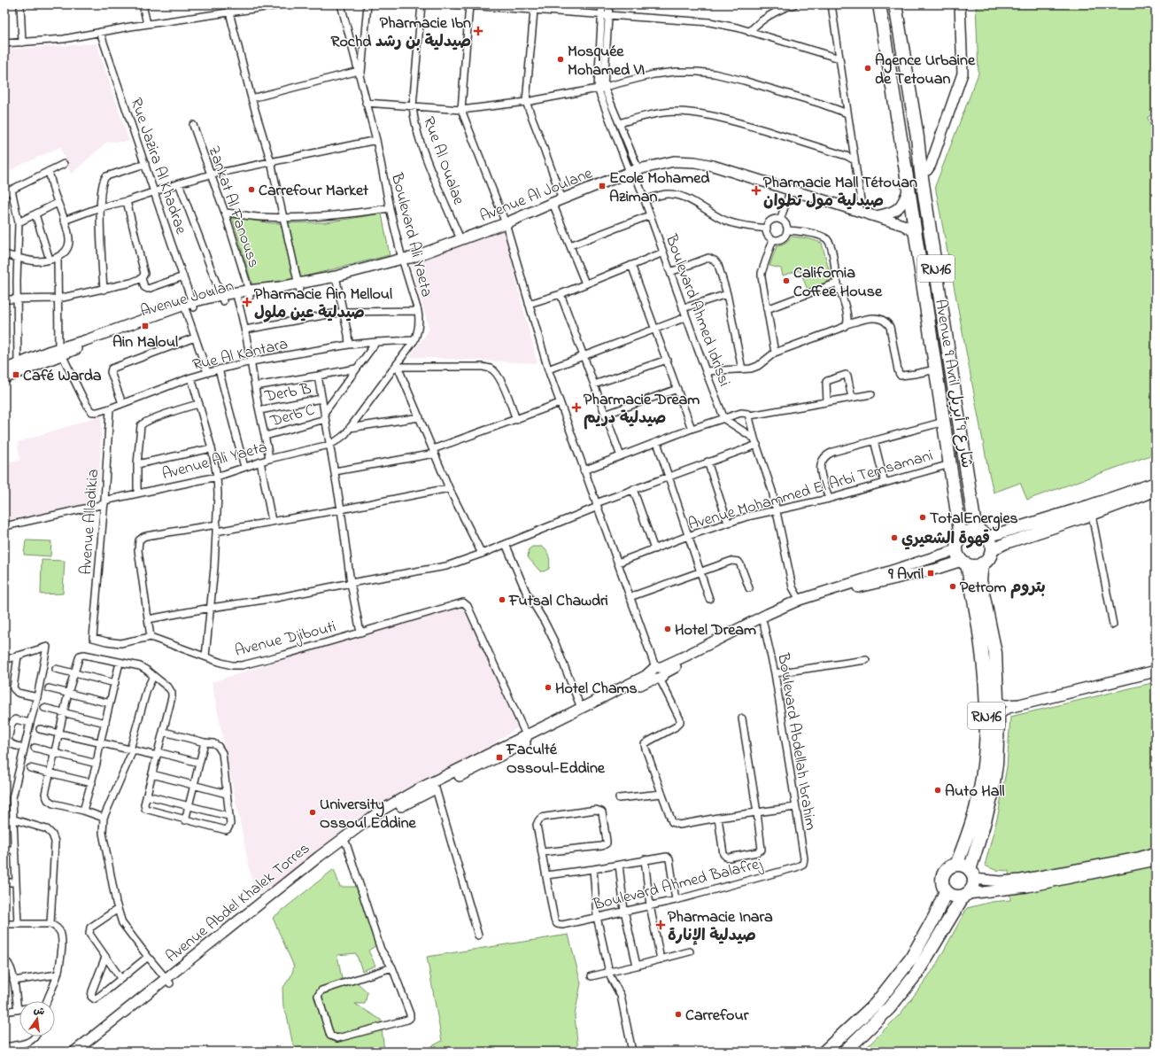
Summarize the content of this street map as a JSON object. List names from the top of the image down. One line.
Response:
{"streets":{"highway":["RN16","Avenue 9 Avril شارع 9 أبريل"],"main road":["Avenue Al Joulane","Avenue Joulan","Avenue Abdel Khalek Torres"],"street":["Rue Al Oualae","Rue Jazira Al Khadrae","Zankat Al Fanouss","Boulevard Ali Yaeta","Boulevard Ahmed Idrissi","Rue Al Kantara","Derb B","Derb C","Avenue Ali Yaeta","Avenue Mohammed El Arbi Temsamani","Avenue Alladikia","Avenue Djibouti","Boulevard Abdellah Ibrahim","Boulevard Ahmed Balafrej"]},"crossings":[["Rue Al Oualae","Avenue Al Joulane"],["Rue Jazira Al Khadrae","Avenue Joulan"],["Rue Jazira Al Khadrae","Rue Al Kantara"],["Avenue Al Joulane","Boulevard Ali Yaeta"],["Avenue Al Joulane","Avenue Joulan"],["Avenue Al Joulane","Boulevard Ahmed Idrissi"],["Avenue Al Joulane","Avenue 9 Avril شارع 9 أبريل"],["Zankat Al Fanouss","Avenue Joulan"],["Boulevard Ali Yaeta","Avenue Joulan"],["Boulevard Ali Yaeta","Rue Al Kantara"],["Boulevard Ali Yaeta","Avenue Ali Yaeta"],["RN16","Avenue 9 Avril شارع 9 أبريل"],["RN16","Avenue Abdel Khalek Torres"],["Avenue Joulan","Rue Al Kantara"],["Rue Al Kantara","Avenue Alladikia"],["Avenue 9 Avril شارع 9 أبريل","Avenue Mohammed El Arbi Temsamani"],["Avenue 9 Avril شارع 9 أبريل","Avenue Abdel Khalek Torres"],["Avenue Ali Yaeta","Avenue Alladikia"],["Avenue Alladikia","Avenue Djibouti"],["Avenue Djibouti","Avenue Abdel Khalek Torres"],["Boulevard Abdellah Ibrahim","Boulevard Ahmed Balafrej"],["Boulevard Abdellah Ibrahim","Avenue Abdel Khalek Torres"]],"places":{"health":["Pharmacie Ibn Rochd صيدلية بن رشد","Pharmacie Mall Tétouan صيدلية مول تطوان","Pharmacie Ain Melloul صيدلية عين ملول","Pharmacie Dream صيدلية دريم","Pharmacie Inara صيدلية الإنارة"],"other":["Mosquée Mohamed VI","Agence Urbaine de Tetouan","Carrefour Market","California Coffee House","TotalEnergies","قهوة الشعيري","Petrom بتروم","Futsal Chawdri","Hotel Dream","Hotel Chams","Auto Hall","University Ossoul Eddine","Carrefour"],"transit":["Ecole Mohamed Aziman","Ain Maloul","Café Warda","9 Avril","Faculté Ossoul-Eddine"]},"north":"top"}
